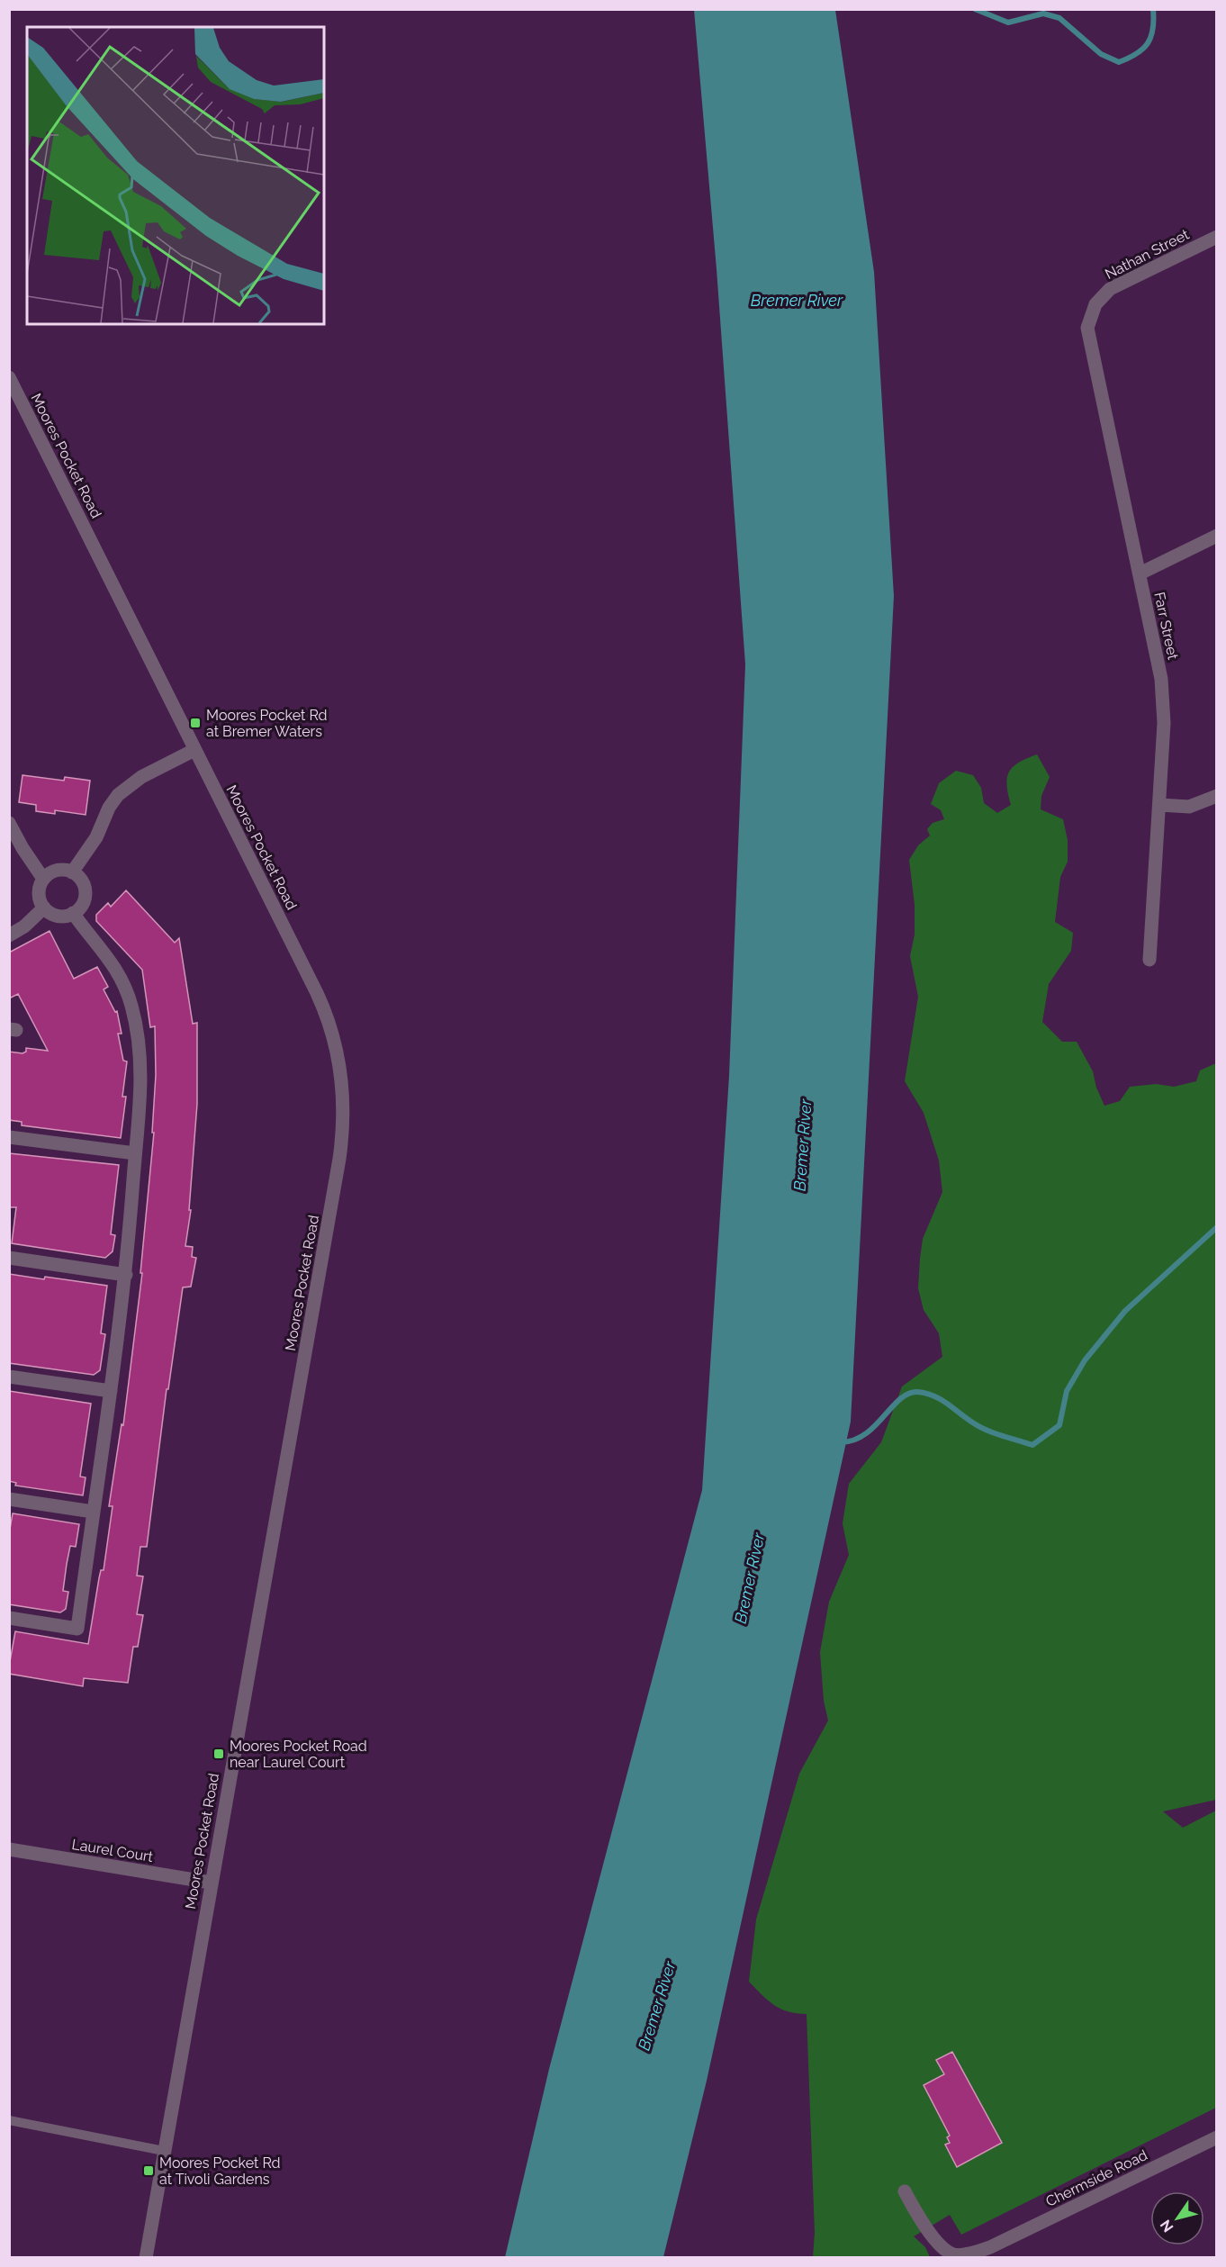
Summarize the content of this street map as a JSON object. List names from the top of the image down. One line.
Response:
{"streets":{"street":["Nathan Street","Moores Pocket Road","Farr Street","Laurel Court","Chermside Road"]},"crossings":[["Nathan Street","Farr Street"],["Moores Pocket Road","Laurel Court"]],"water":["Bremer River"],"places":{"transit":["Moores Pocket Rd at Bremer Waters","Moores Pocket Road near Laurel Court","Moores Pocket Rd at Tivoli Gardens"]},"north":"bottom left"}
